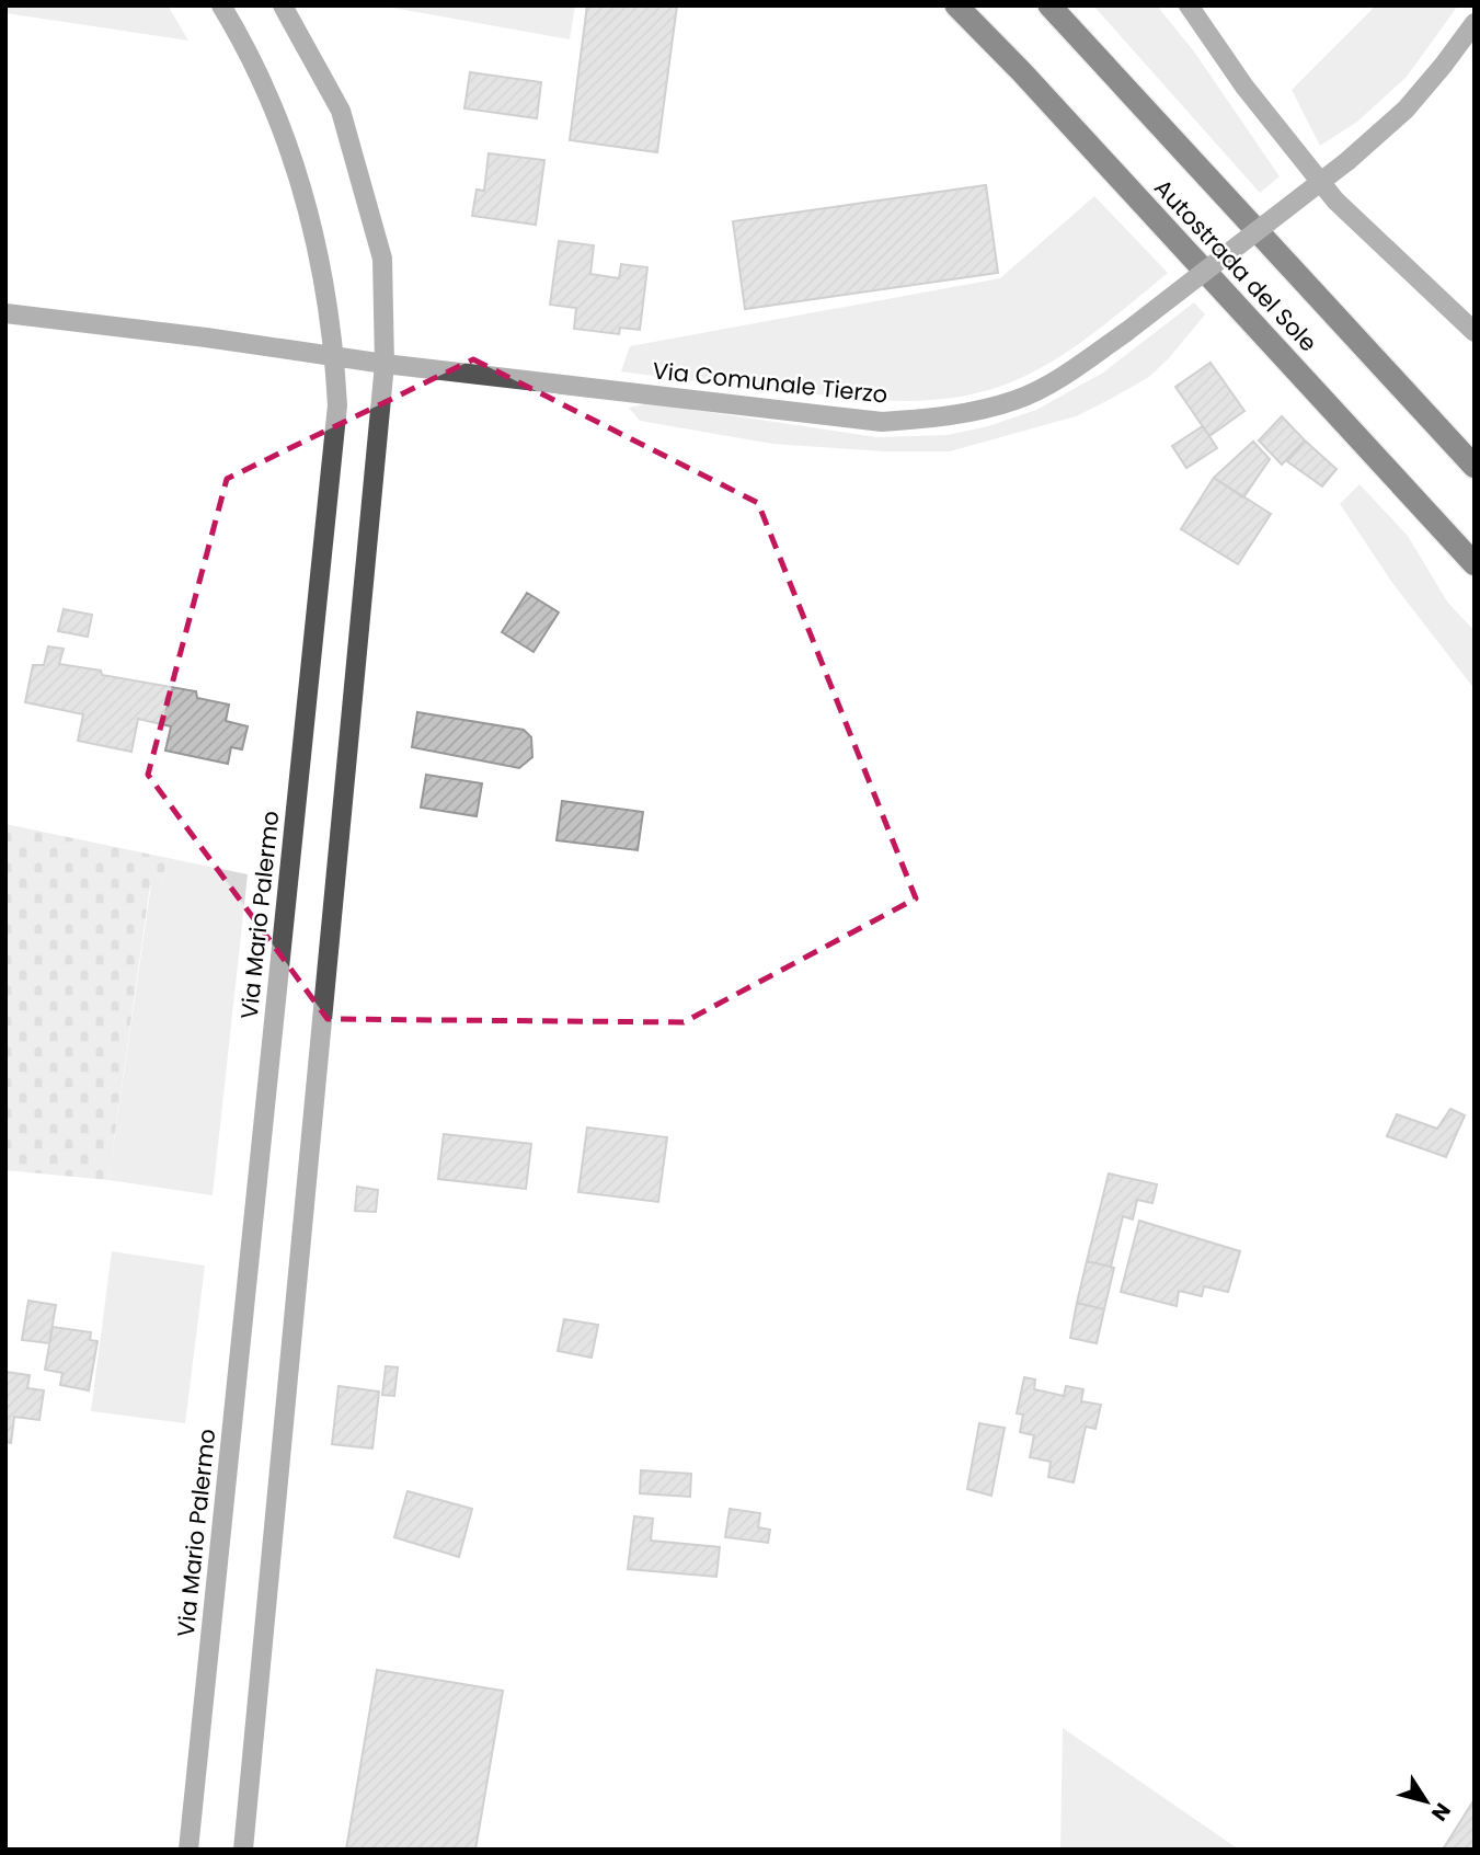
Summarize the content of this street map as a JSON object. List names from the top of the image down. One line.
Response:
{"streets":{"highway":["Autostrada del Sole"],"street":["Via Comunale Tierzo","Via Mario Palermo"]},"crossings":[["Via Comunale Tierzo","Via Mario Palermo"]],"north":"bottom right"}
